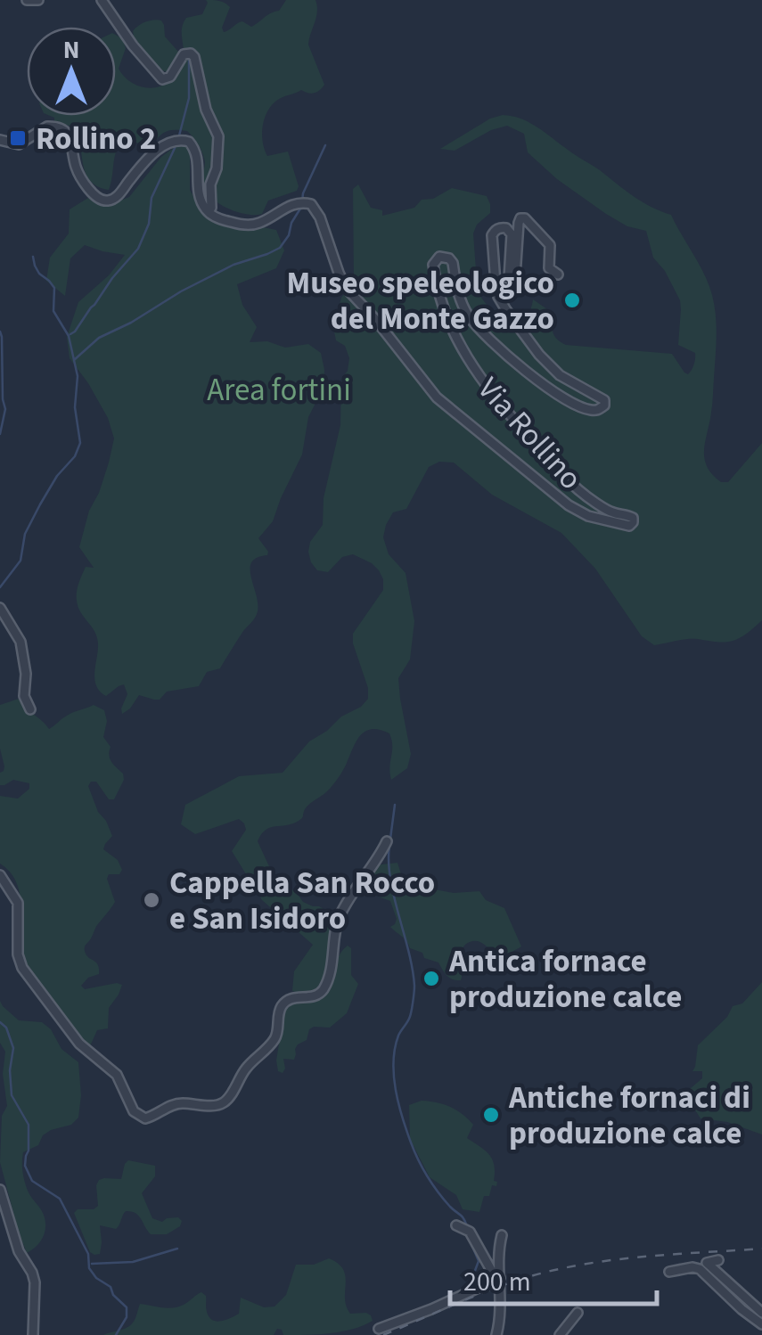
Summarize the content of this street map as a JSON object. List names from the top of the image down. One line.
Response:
{"streets":{"street":["Via Rollino"]},"parks":["Area fortini"],"places":{"transit":["Rollino 2"],"other":["Museo speleologico del Monte Gazzo","Cappella San Rocco e San Isidoro","Antica fornace produzione calce","Antiche fornaci di produzione calce"]},"scale_bar":"200 m","north":"top"}
